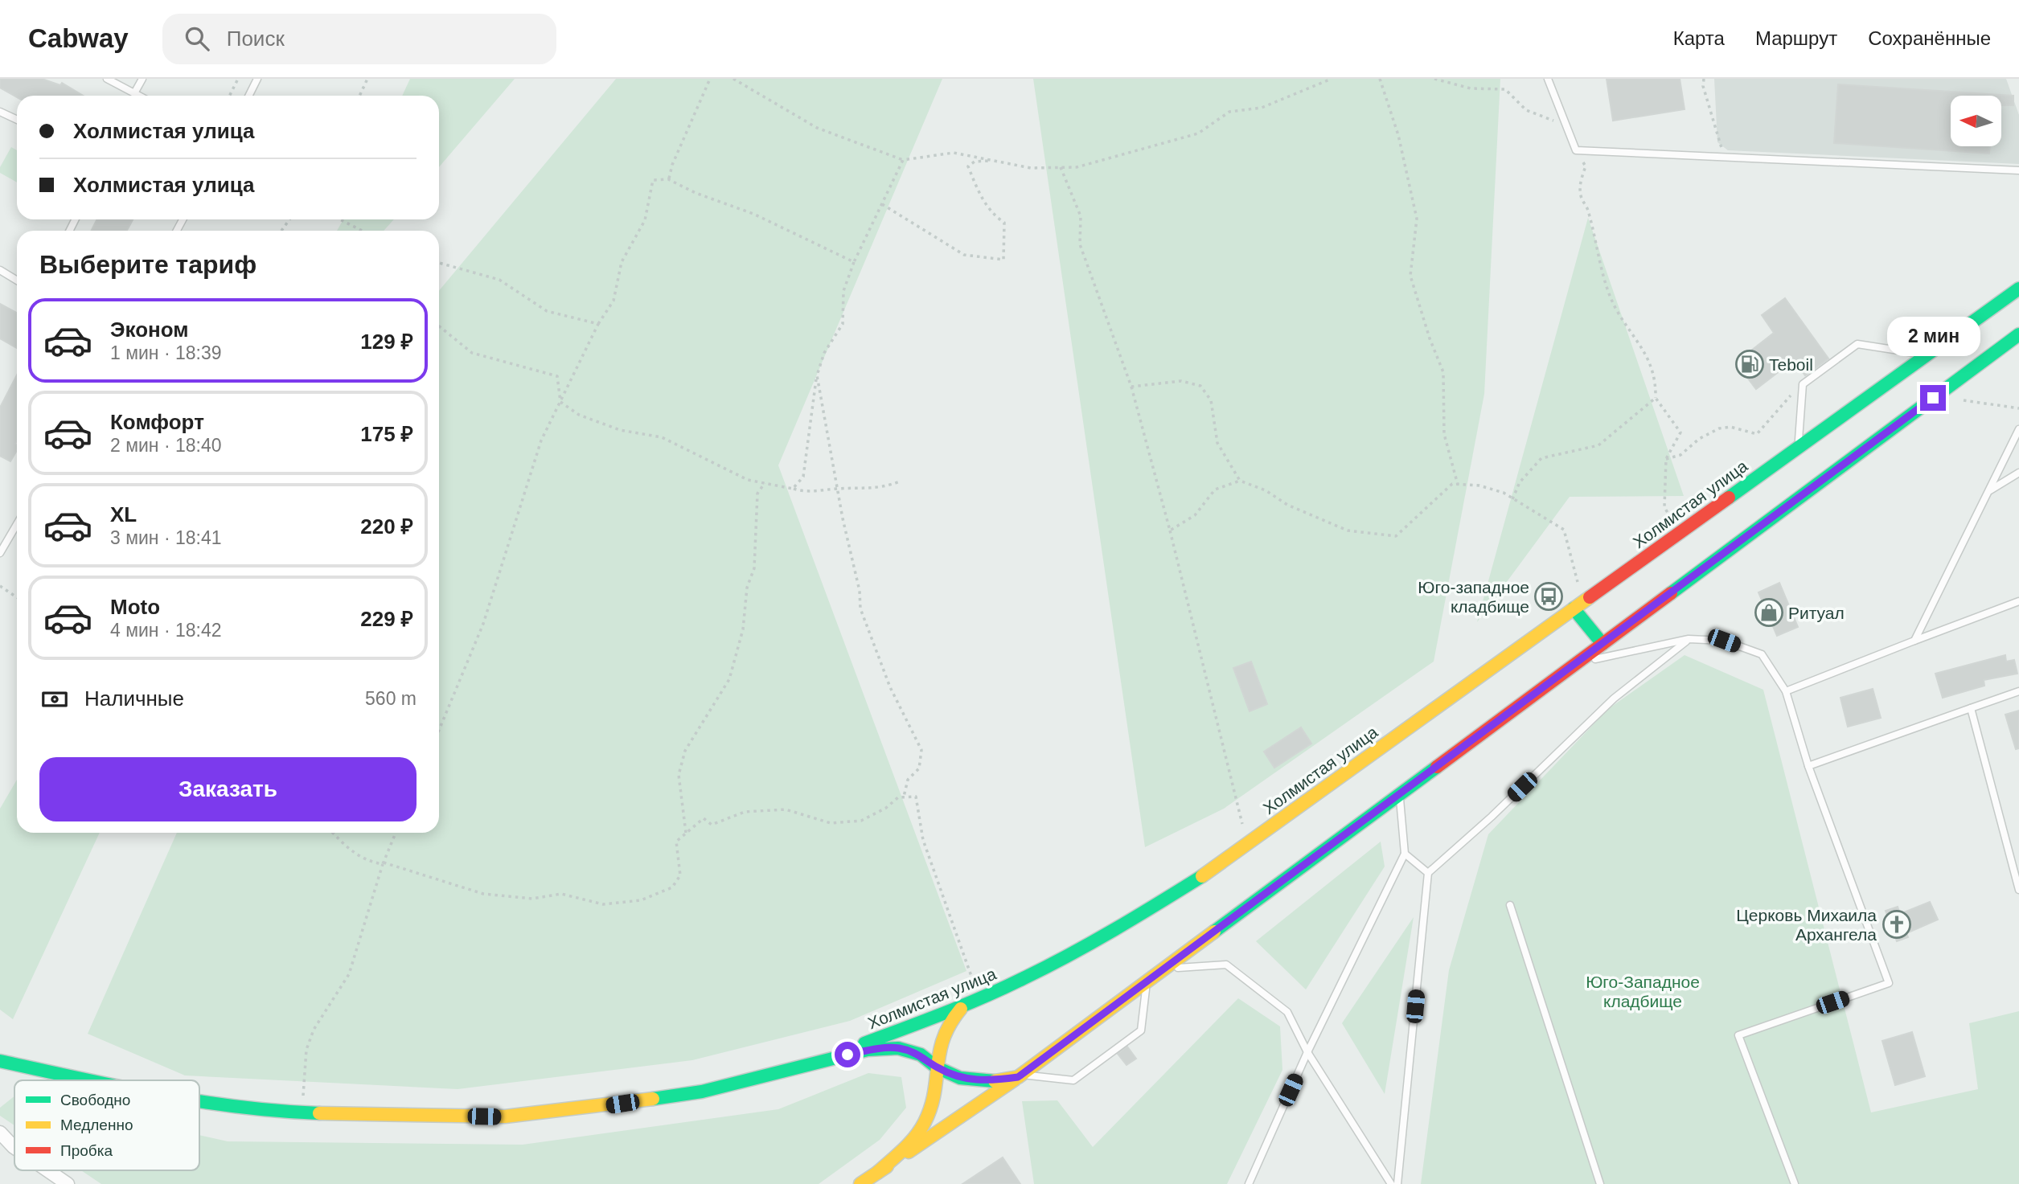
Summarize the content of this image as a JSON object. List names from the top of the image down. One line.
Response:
{"streets":{"main road":["Холмистая улица"]},"parks":["Юго-Западное кладбище"],"places":{"fuel station":["Teboil"],"bus stop":["Юго-западное кладбище"],"shop":["Ритуал"],"church":["Церковь Михаила Архангела"]},"legend":["Свободно","Медленно","Пробка"],"north":"left","page":{"header":"Cabway","search":"Поиск","nav":["Карта","Маршрут","Сохранённые"],"banner":["Холмистая улица","Холмистая улица"],"heading":"Выберите тариф","list":[{"name":"Эконом","note":"1 мин · 18:39","value":"129 ₽"},{"name":"Комфорт","note":"2 мин · 18:40","value":"175 ₽"},{"name":"XL","note":"3 мин · 18:41","value":"220 ₽"},{"name":"Moto","note":"4 мин · 18:42","value":"229 ₽"}],"bubble":"2 мин","pay":["Наличные","560 m"],"buttons":"Заказать"}}
